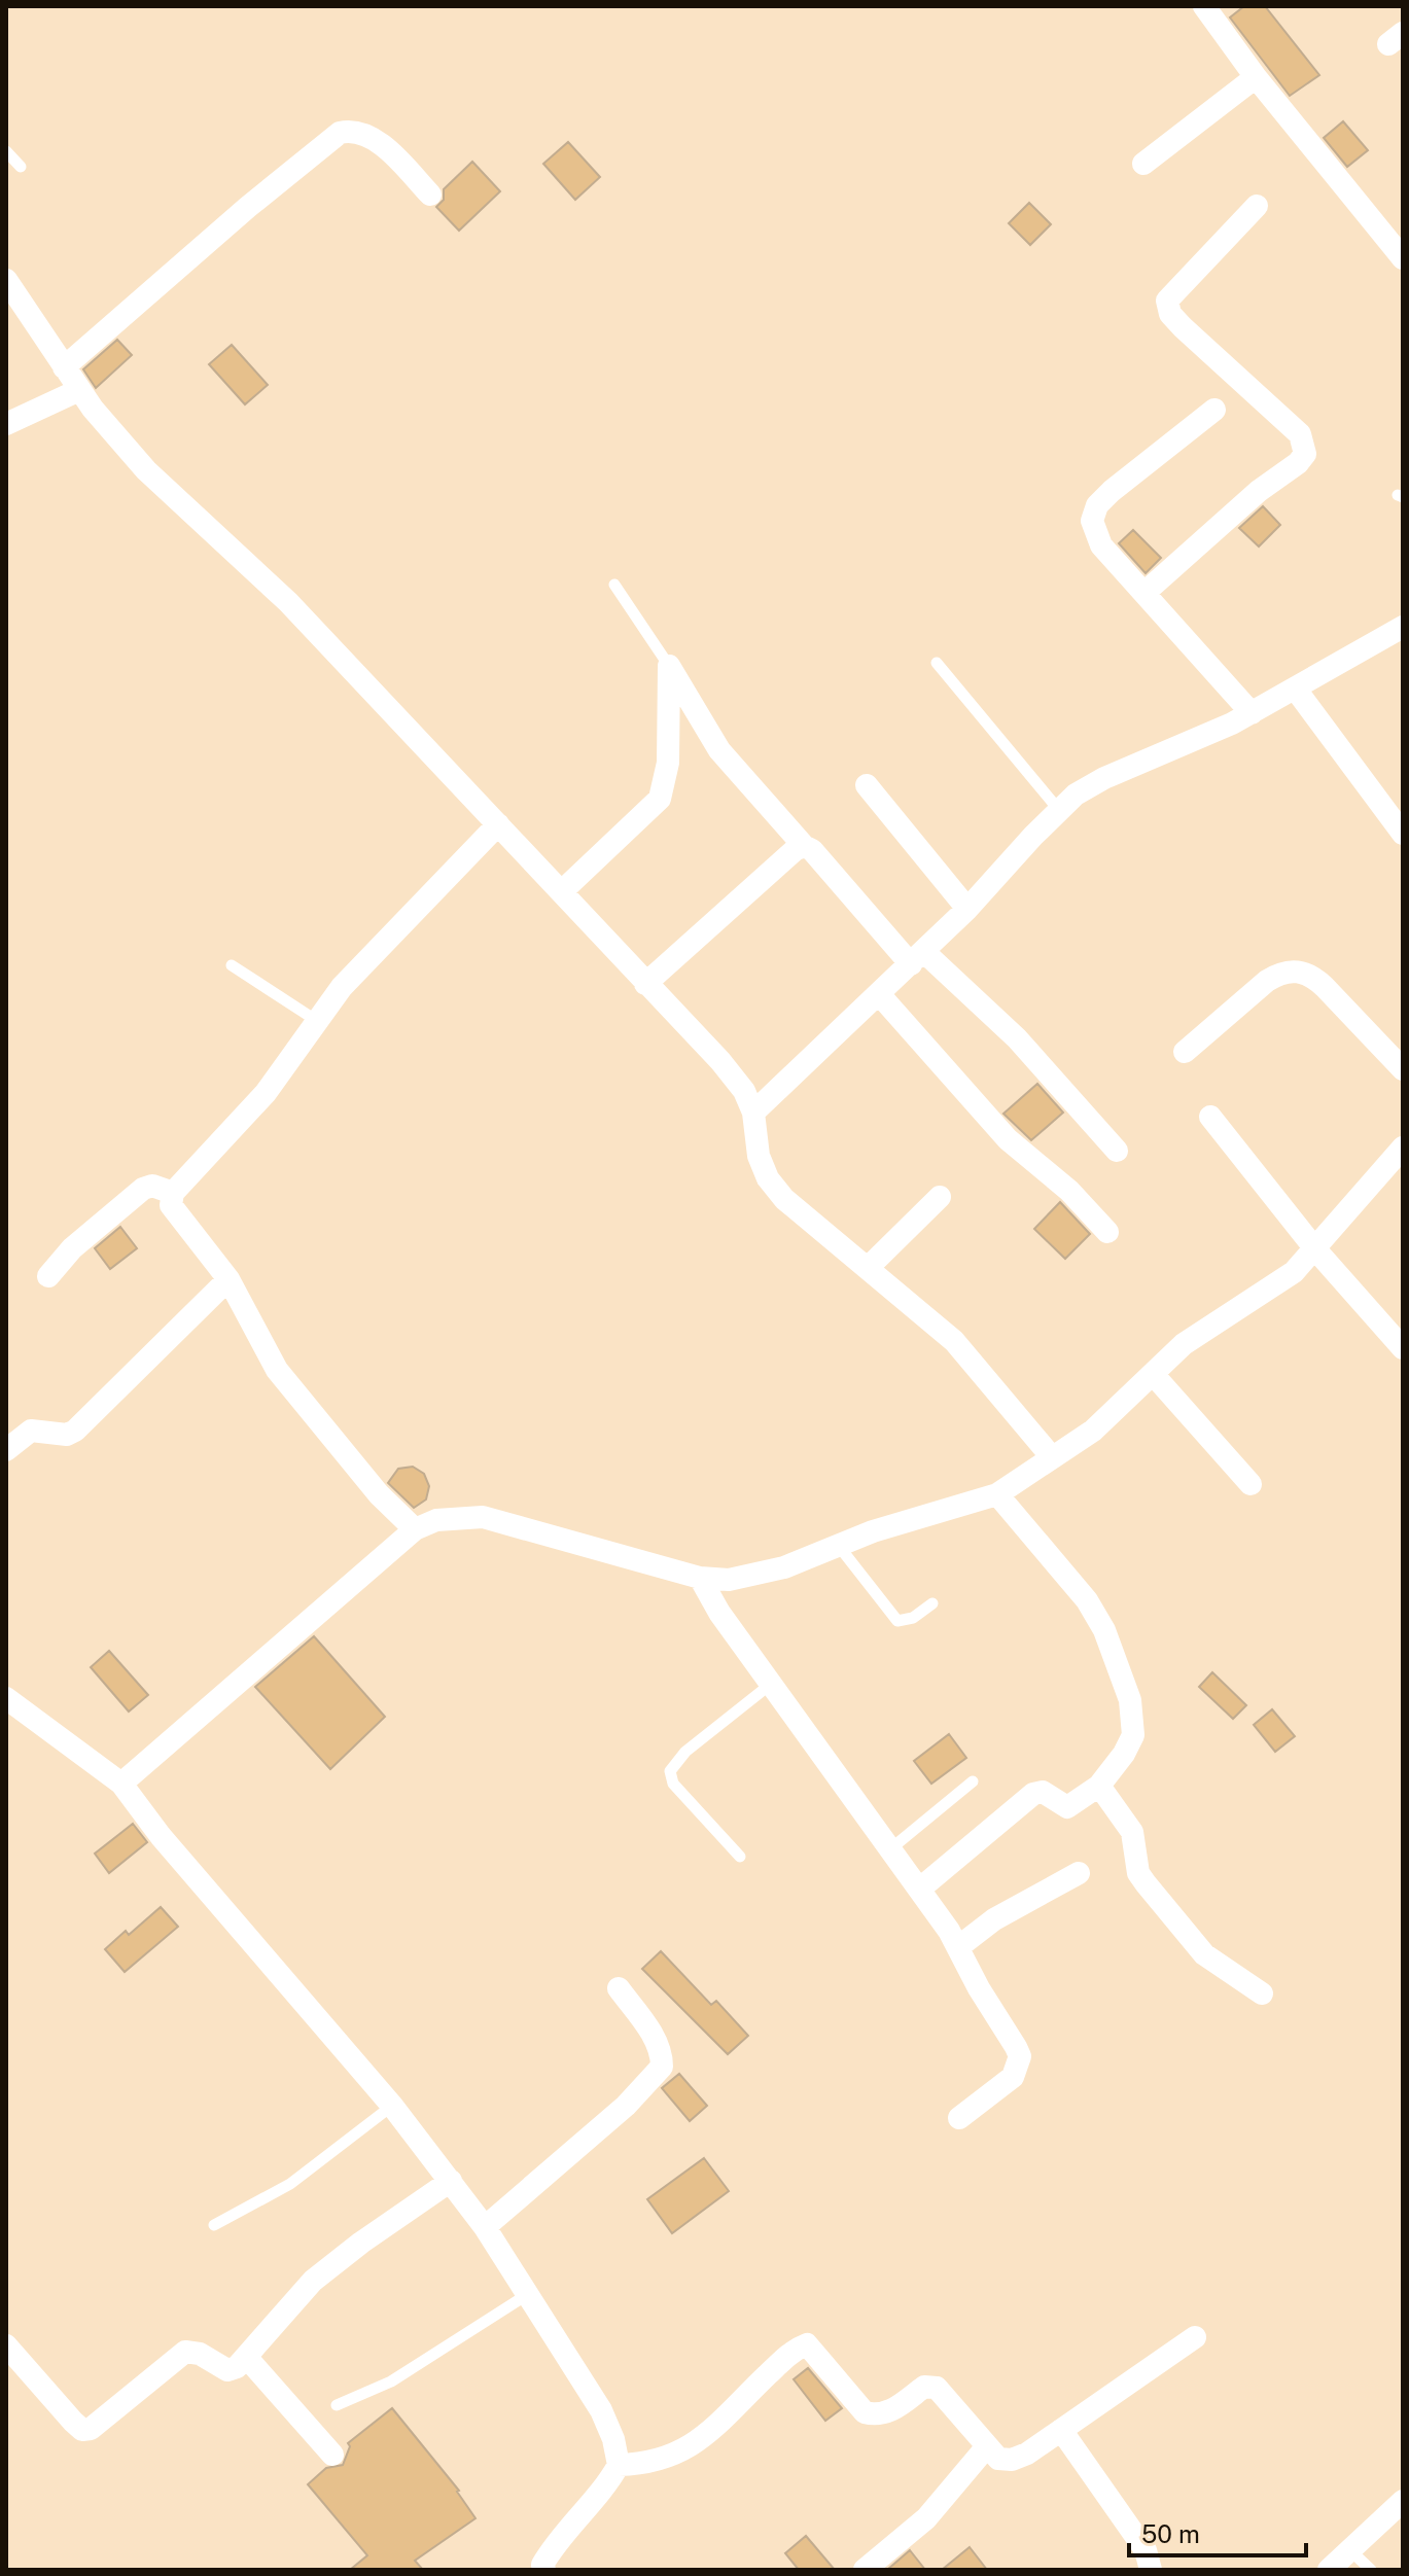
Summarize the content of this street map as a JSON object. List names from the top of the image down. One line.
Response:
{"scale_bar":"50 m"}
